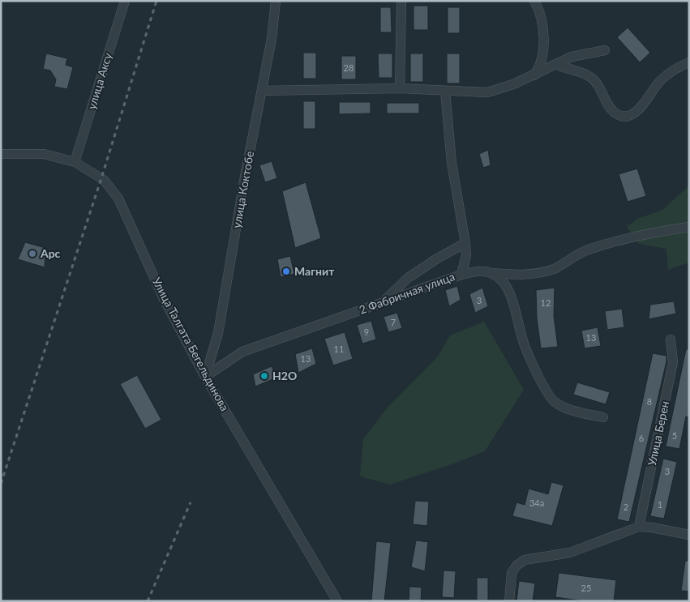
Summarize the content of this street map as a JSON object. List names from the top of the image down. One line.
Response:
{"streets":{"street":["улица Аксу","улица Коктобе","2 Фабричная улица","Улица Талгата Бегельдинова","Улица Берен"]},"crossings":[["улица Аксу","Улица Талгата Бегельдинова"],["улица Коктобе","2 Фабричная улица"],["улица Коктобе","Улица Талгата Бегельдинова"],["2 Фабричная улица","Улица Талгата Бегельдинова"]],"places":["Арс","Магнит","H2O"],"house_numbers":["28","3","12","7","9","13","11","13","8","5","6","3","34а","1","2","25"]}
